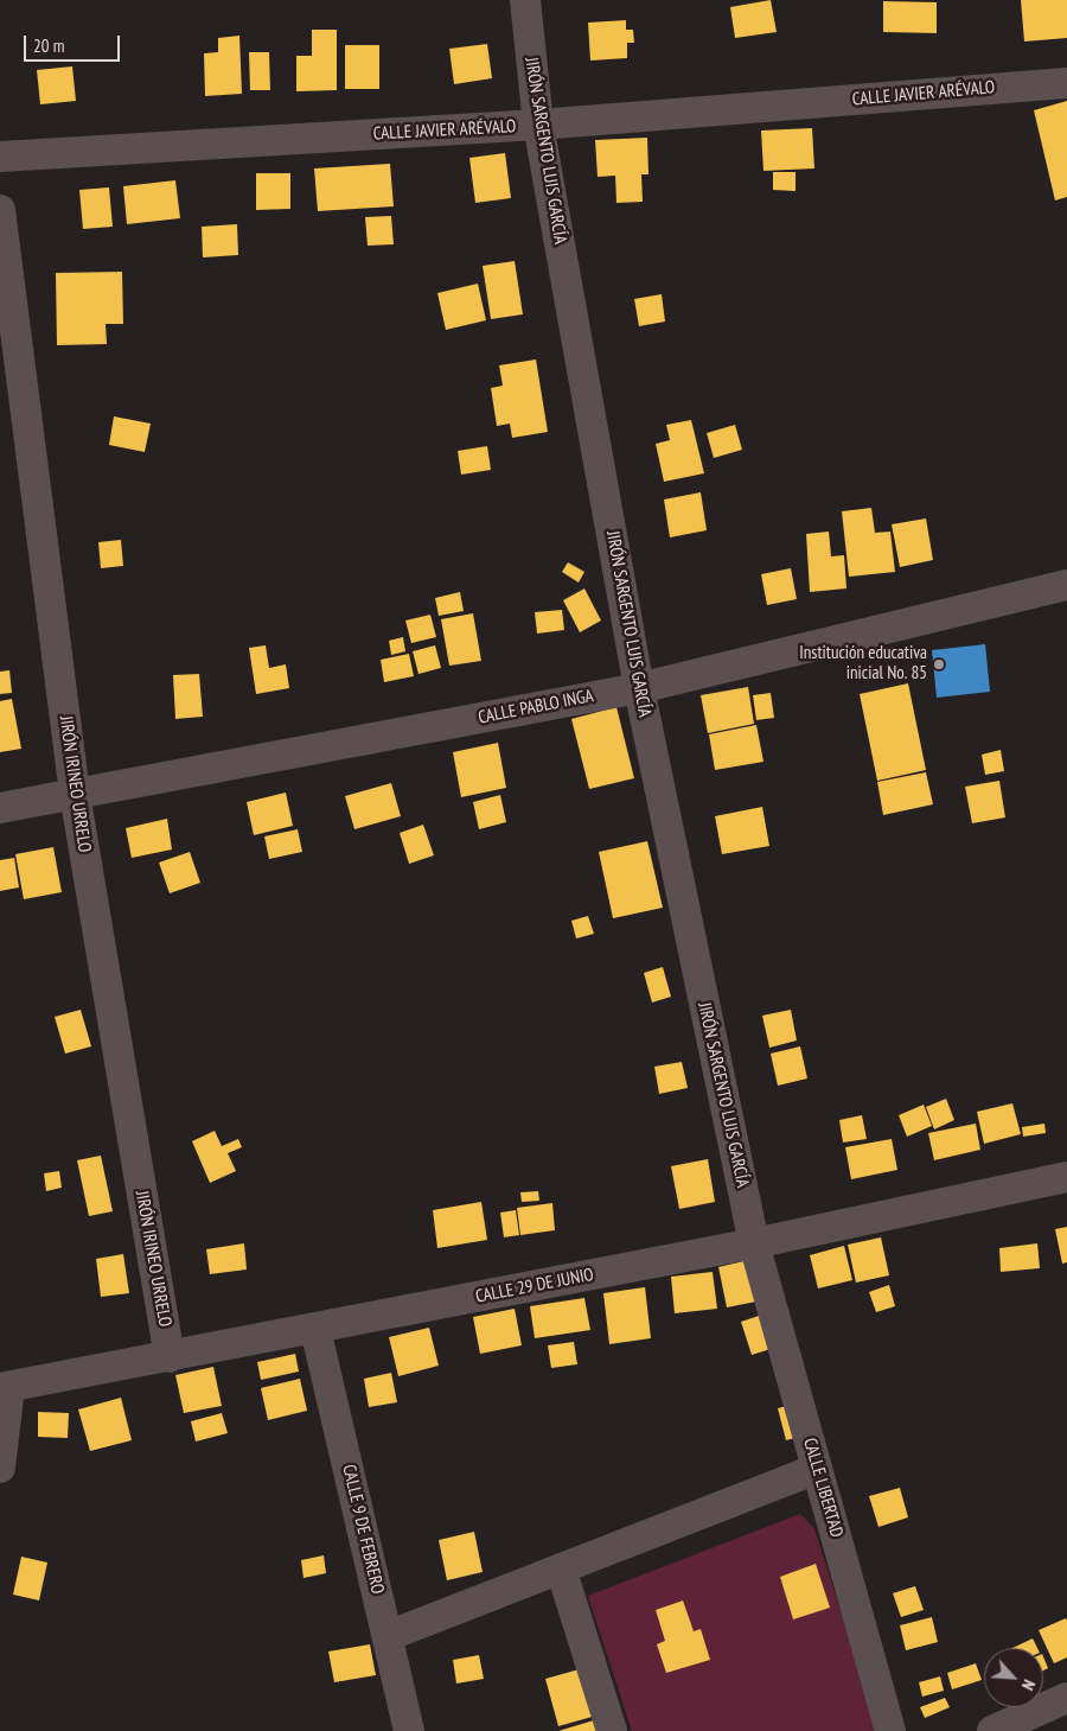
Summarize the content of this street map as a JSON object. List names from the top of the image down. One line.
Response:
{"streets":{"street":["CALLE JAVIER ARÉVALO","JIRÓN SARGENTO LUIS GARCÍA","CALLE PABLO INGA","JIRÓN IRINEO URRELO","CALLE 29 DE JUNIO","CALLE LIBERTAD","CALLE 9 DE FEBRERO"]},"crossings":[["CALLE JAVIER ARÉVALO","JIRÓN SARGENTO LUIS GARCÍA"],["JIRÓN SARGENTO LUIS GARCÍA","CALLE PABLO INGA"],["JIRÓN SARGENTO LUIS GARCÍA","CALLE 29 DE JUNIO"],["JIRÓN SARGENTO LUIS GARCÍA","CALLE LIBERTAD"],["CALLE PABLO INGA","JIRÓN IRINEO URRELO"],["JIRÓN IRINEO URRELO","CALLE 29 DE JUNIO"],["CALLE 29 DE JUNIO","CALLE LIBERTAD"],["CALLE 29 DE JUNIO","CALLE 9 DE FEBRERO"]],"places":["Institución educativa inicial No. 85"],"scale_bar":"20 m","north":"bottom right"}
